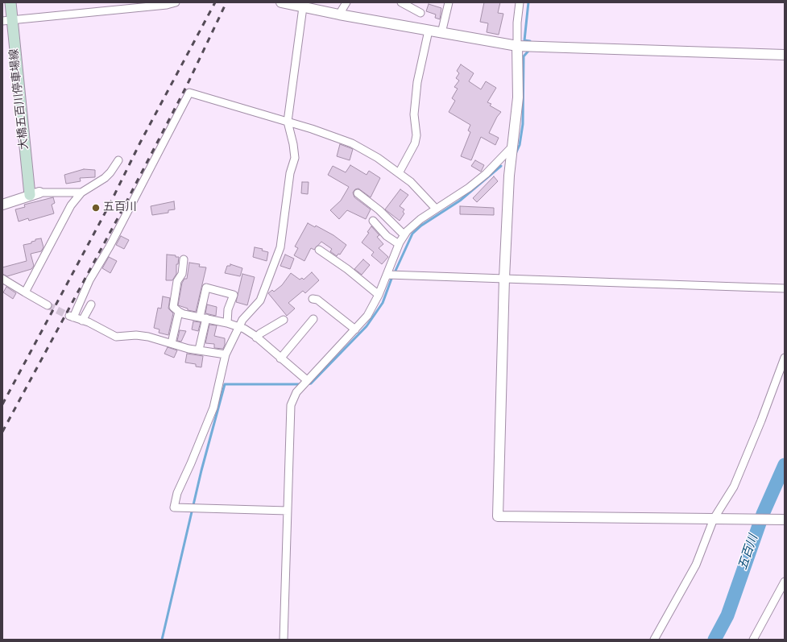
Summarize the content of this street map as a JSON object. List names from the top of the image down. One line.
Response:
{"streets":{"main road":["大橋五百川停車場線"]},"water":["五百川"],"places":["五百川"]}
